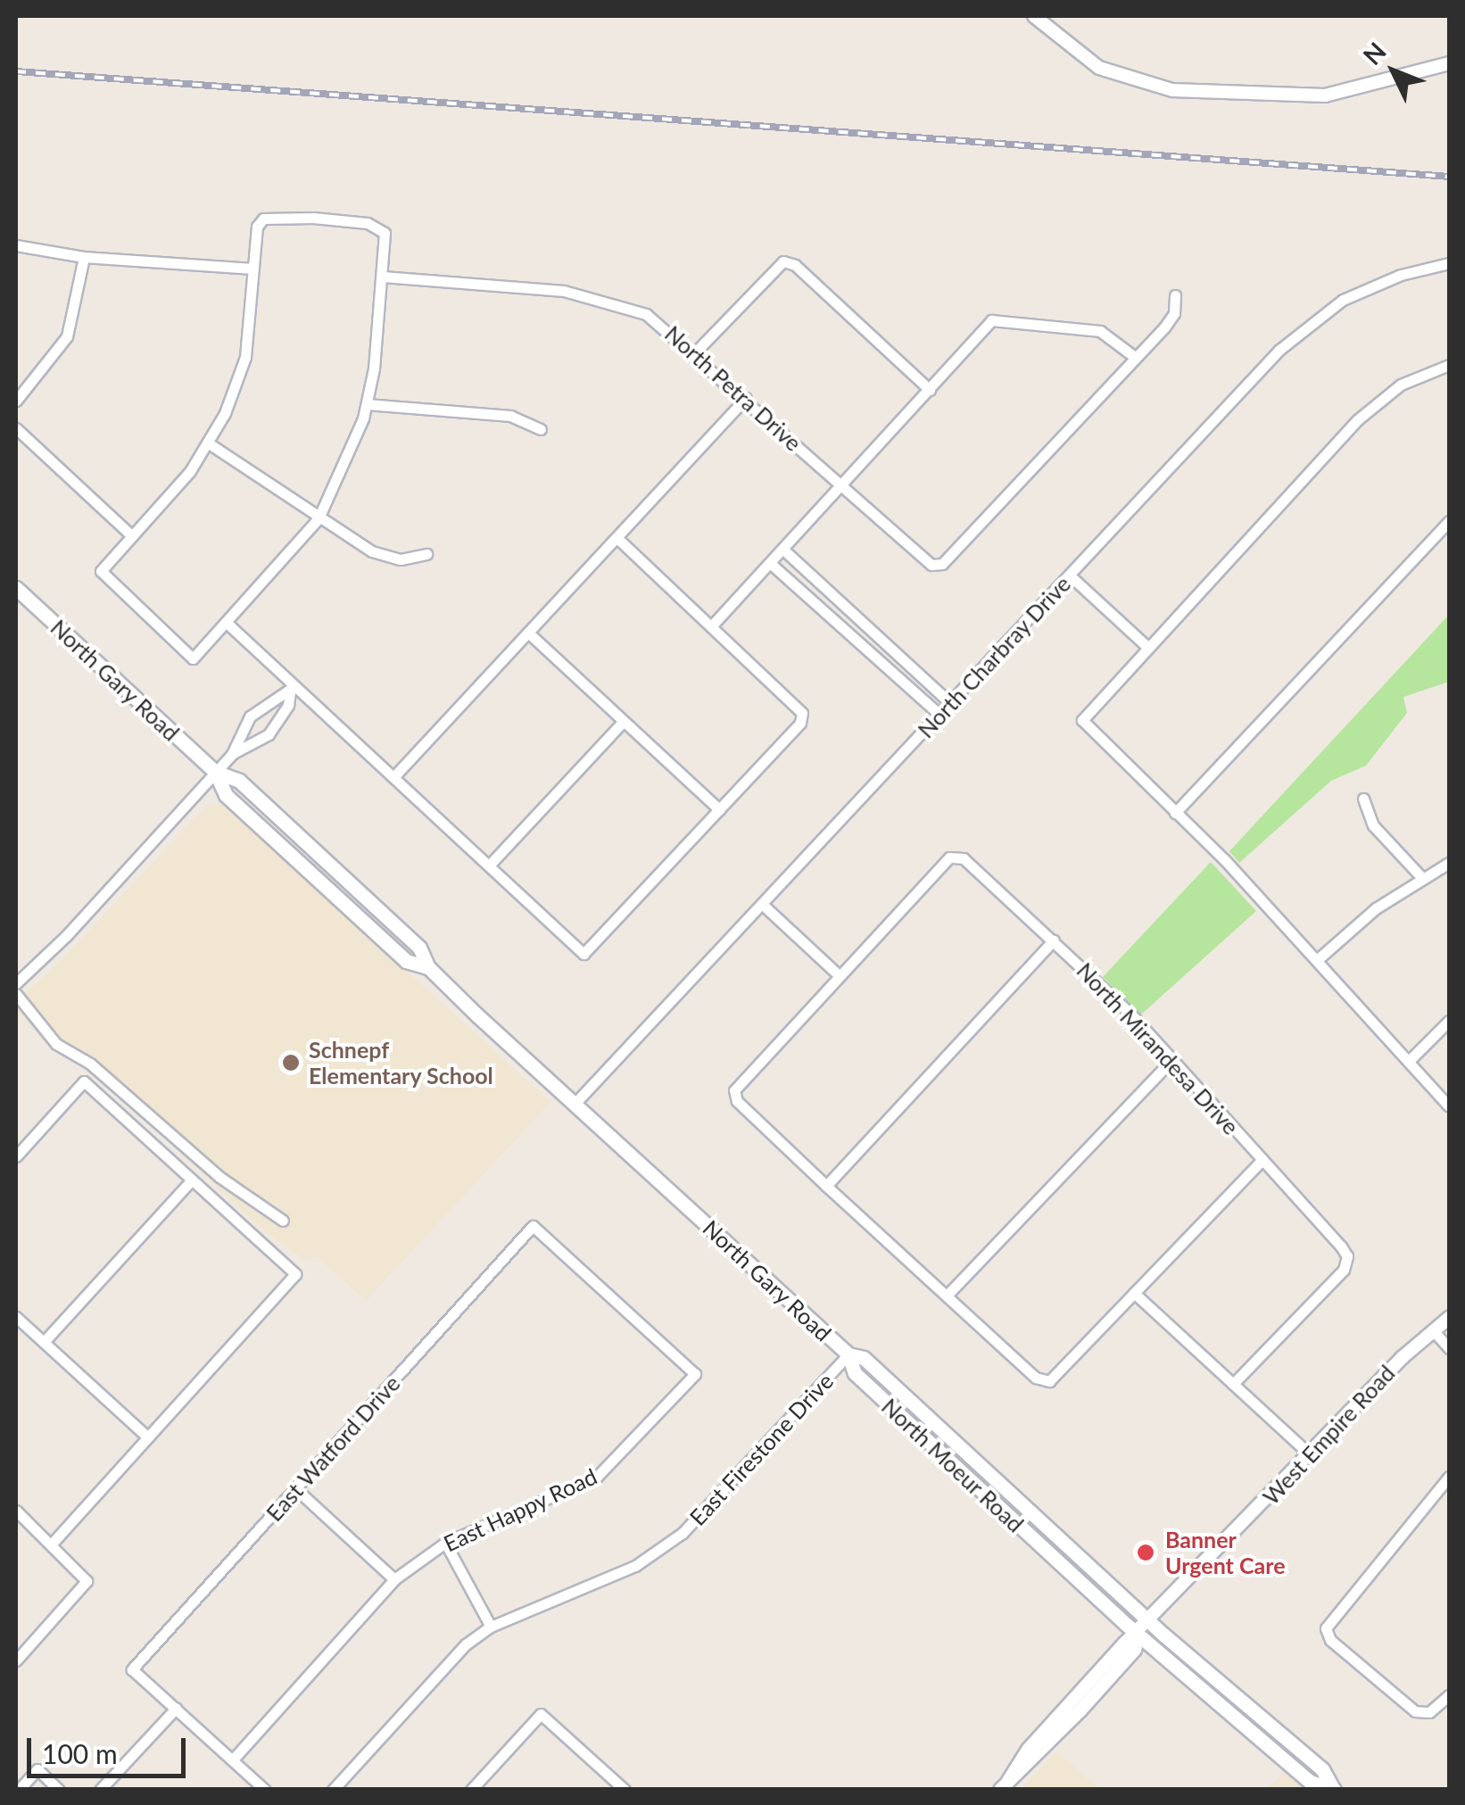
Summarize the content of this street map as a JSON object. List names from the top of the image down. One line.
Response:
{"streets":{"main road":["North Gary Road","North Moeur Road"],"street":["North Petra Drive","North Charbray Drive","North Mirandesa Drive","West Empire Road","East Watford Drive","East Firestone Drive","East Happy Road"]},"crossings":[["North Charbray Drive","North Gary Road"],["North Gary Road","West Empire Road"],["North Gary Road","East Firestone Drive"],["North Gary Road","North Moeur Road"],["West Empire Road","North Moeur Road"],["East Watford Drive","East Happy Road"],["East Firestone Drive","North Moeur Road"]],"places":["Schnepf Elementary School","Banner Urgent Care"],"scale_bar":"100 m","north":"top left"}
